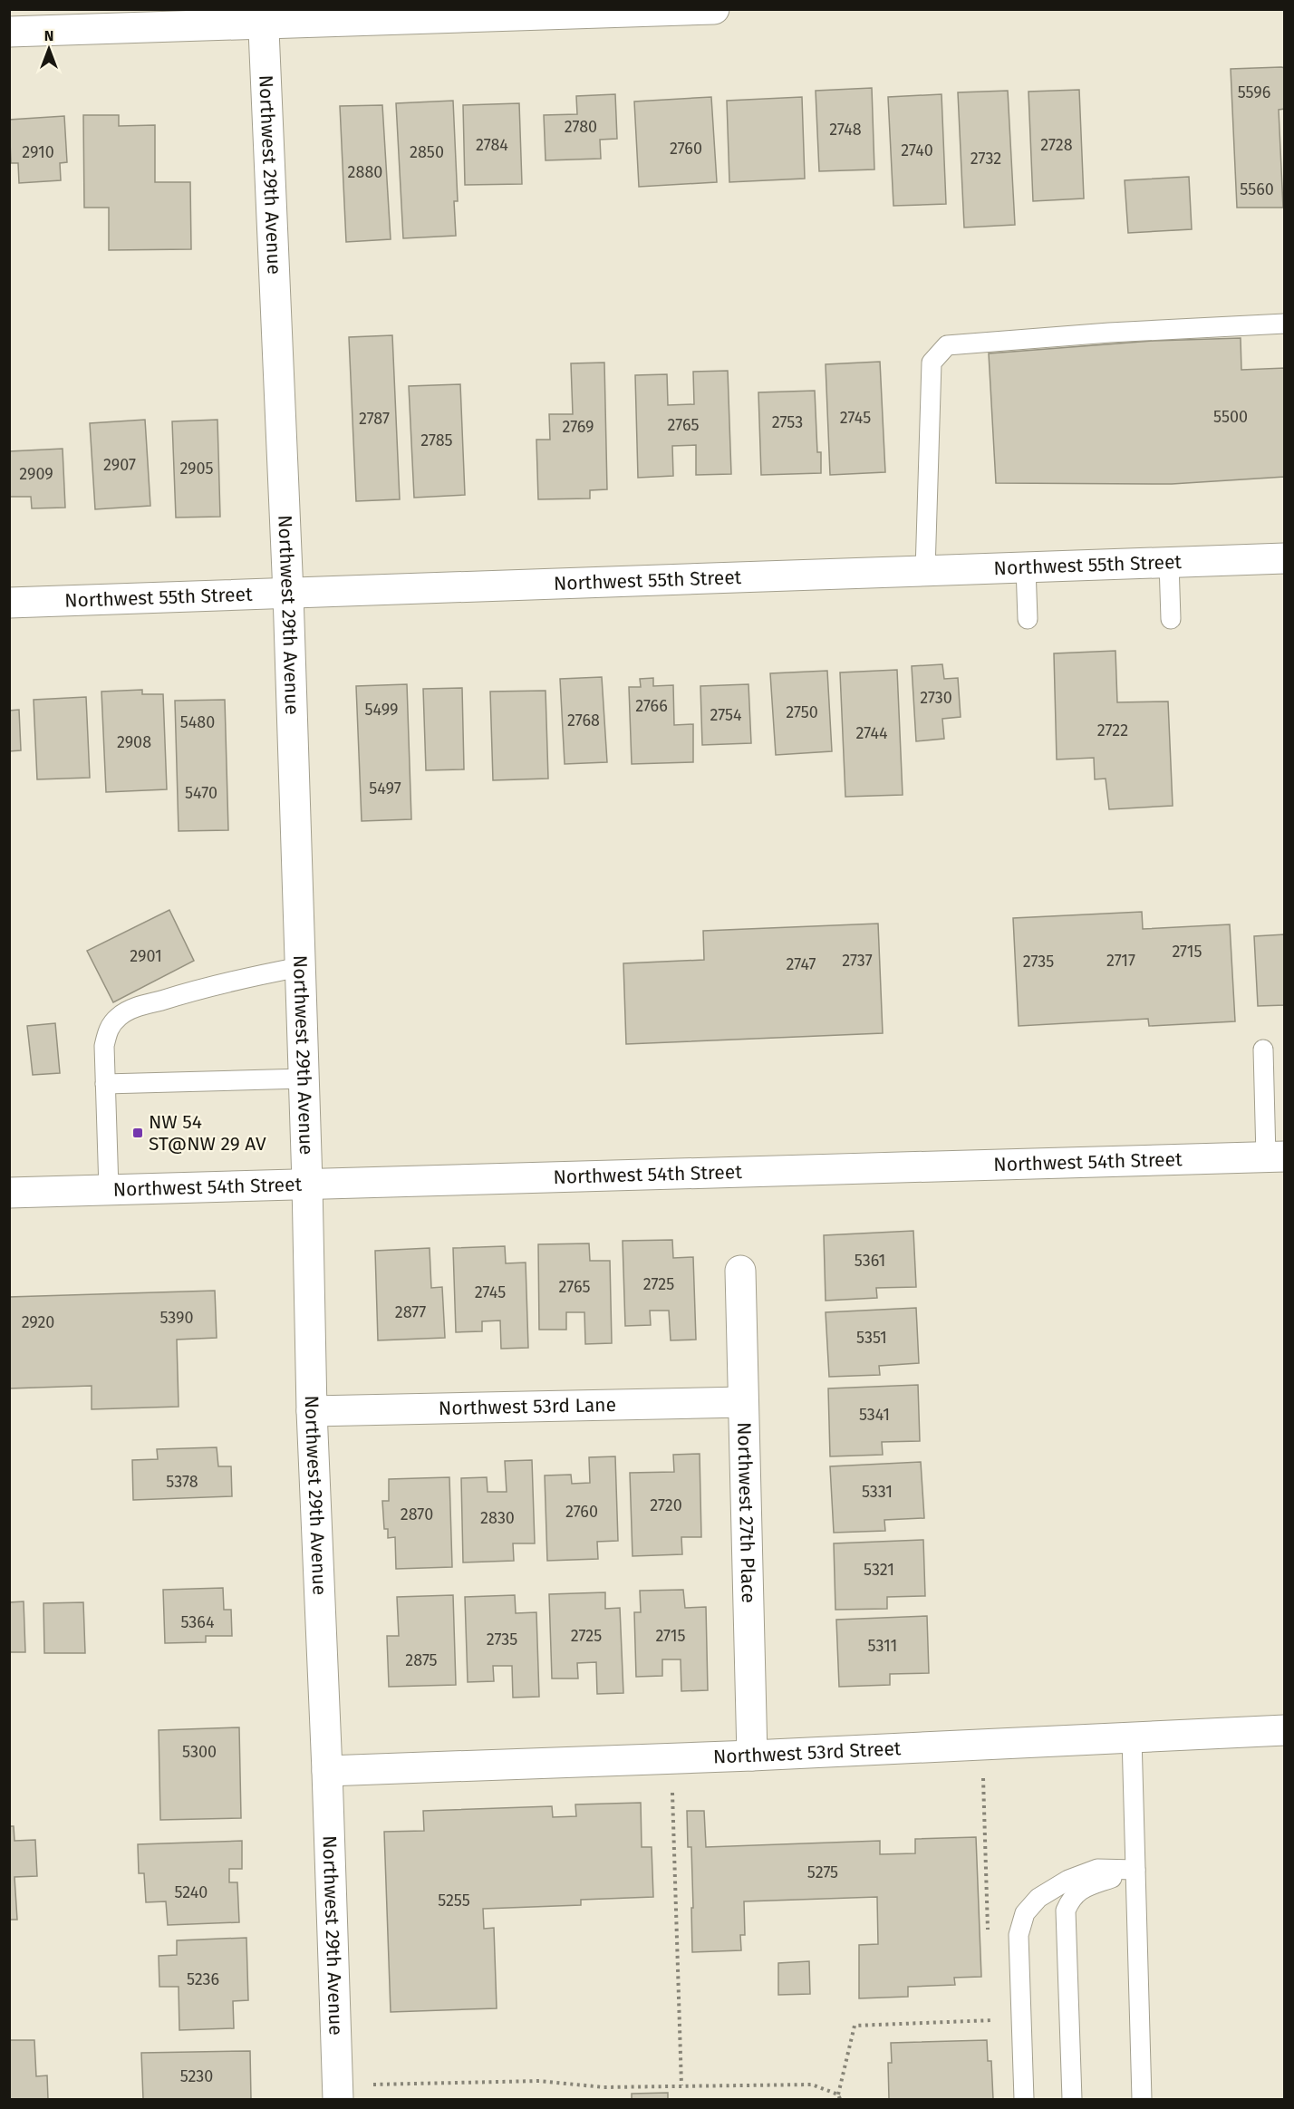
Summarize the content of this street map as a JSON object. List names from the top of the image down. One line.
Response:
{"streets":{"street":["Northwest 29th Avenue","Northwest 55th Street","Northwest 54th Street","Northwest 53rd Lane","Northwest 27th Place","Northwest 53rd Street"]},"crossings":[["Northwest 29th Avenue","Northwest 55th Street"],["Northwest 29th Avenue","Northwest 54th Street"],["Northwest 29th Avenue","Northwest 53rd Lane"],["Northwest 29th Avenue","Northwest 53rd Street"],["Northwest 53rd Lane","Northwest 27th Place"],["Northwest 27th Place","Northwest 53rd Street"]],"places":{"transit":["NW 54 ST@NW 29 AV"]},"house_numbers":["5596","2780","2748","2784","2728","2760","2740","2910","2850","2732","2880","5560","5500","2745","2787","2753","2765","2769","2785","2907","2905","2909","2730","2766","5499","2750","2754","2768","5480","2722","2744","2908","5497","5470","2715","2901","2737","2717","2735","2747","5361","2725","2765","2745","2877","5390","2920","5351","5341","5378","5331","2720","2760","2870","2830","5321","5364","2725","2715","2735","5311","2875","5300","5275","5240","5255","5236","5230"],"north":"top"}
